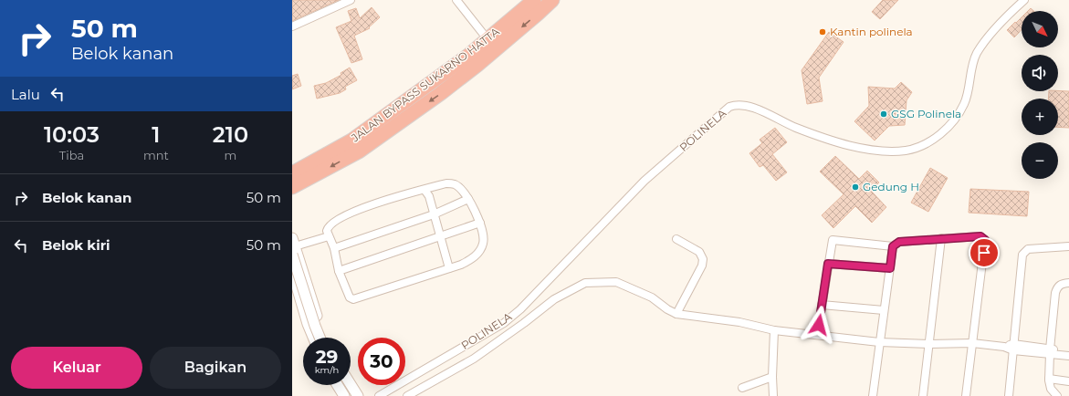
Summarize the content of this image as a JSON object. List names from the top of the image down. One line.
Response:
{"streets":{"highway":["JALAN BYPASS SUKARNO HATTA"],"street":["POLINELA"]},"places":["Kantin polinela","GSG Polinela","Gedung H"],"north":"bottom right","page":{"turn":["50 m","Belok kanan"],"map_buttons":["+","−"],"then":"Lalu","eta":["10:03","Tiba","1","mnt","210","m"],"list":[{"name":"Belok kanan","value":"50 m"},{"name":"Belok kiri","value":"50 m"}],"speed":"29 km/h","limit":"30","buttons":["Keluar","Bagikan"]}}
